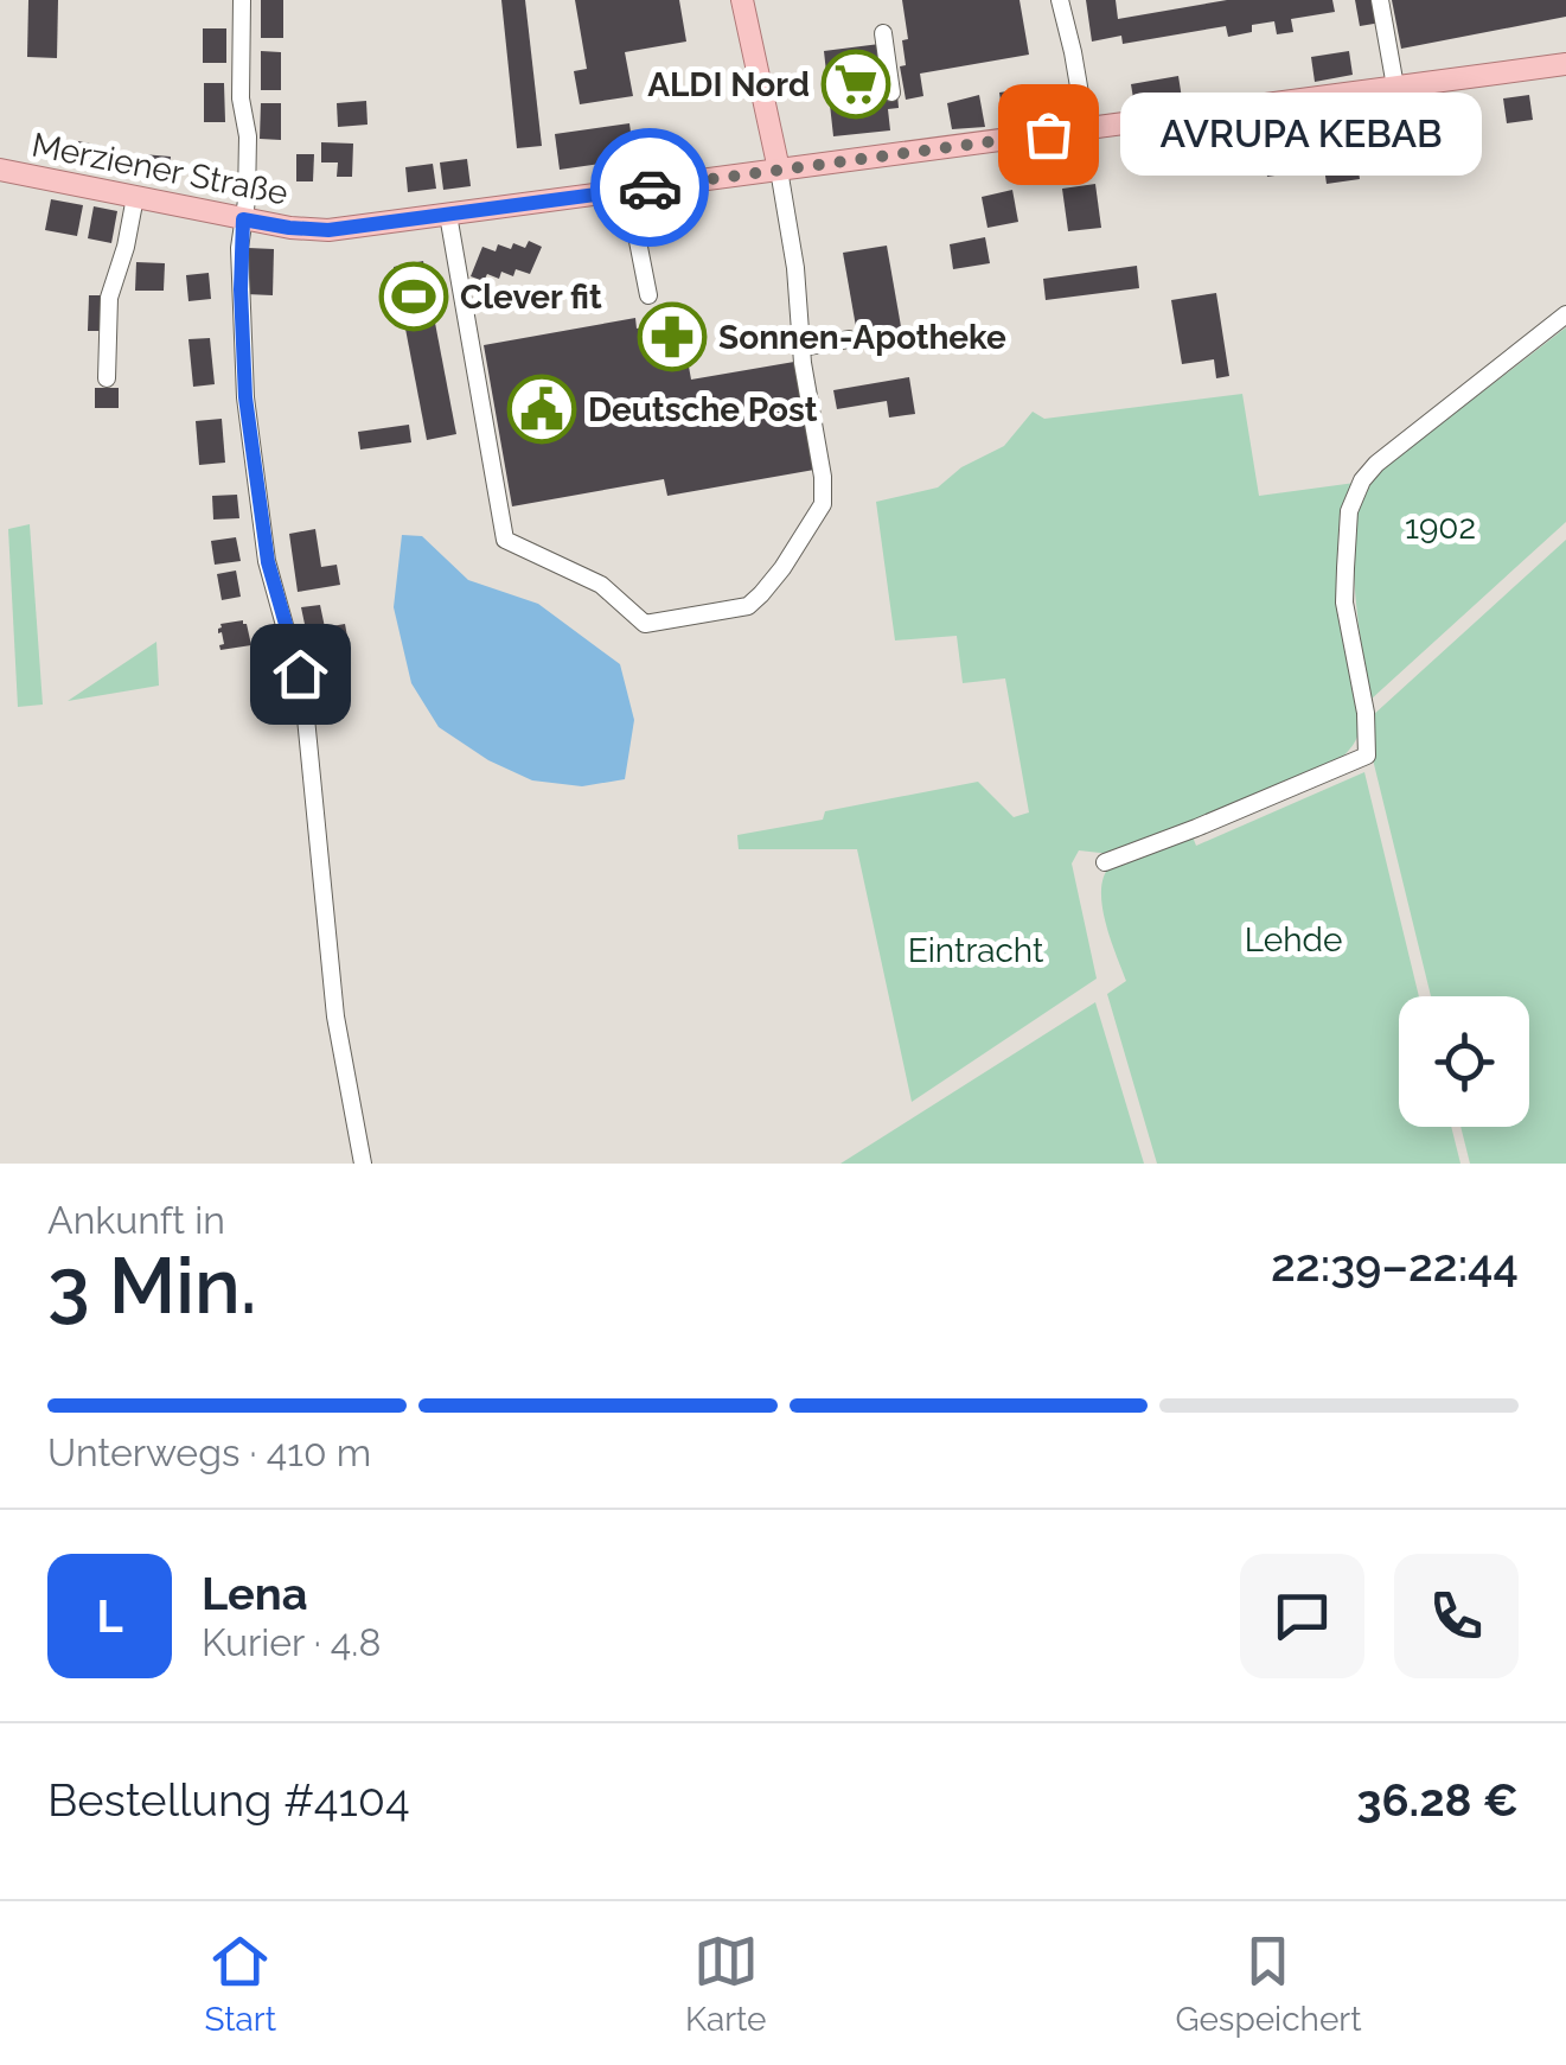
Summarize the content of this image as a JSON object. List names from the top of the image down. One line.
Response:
{"streets":{"main road":["Merziener Straße"]},"parks":["1902","Lehde","Eintracht"],"places":{"supermarket":["ALDI Nord"],"other":["AVRUPA KEBAB"],"sports":["Clever fit"],"pharmacy":["Sonnen-Apotheke"],"public building":["Deutsche Post"]},"page":{"bubble":"AVRUPA KEBAB","heading":["3 Min.","Ankunft in","22:39–22:44"],"panel":["Lena","Kurier · 4.8","Bestellung #4104","36.28 €"],"bar":"Unterwegs · 410 m","round":"L","tabs":["Start","Karte","Gespeichert"]}}
